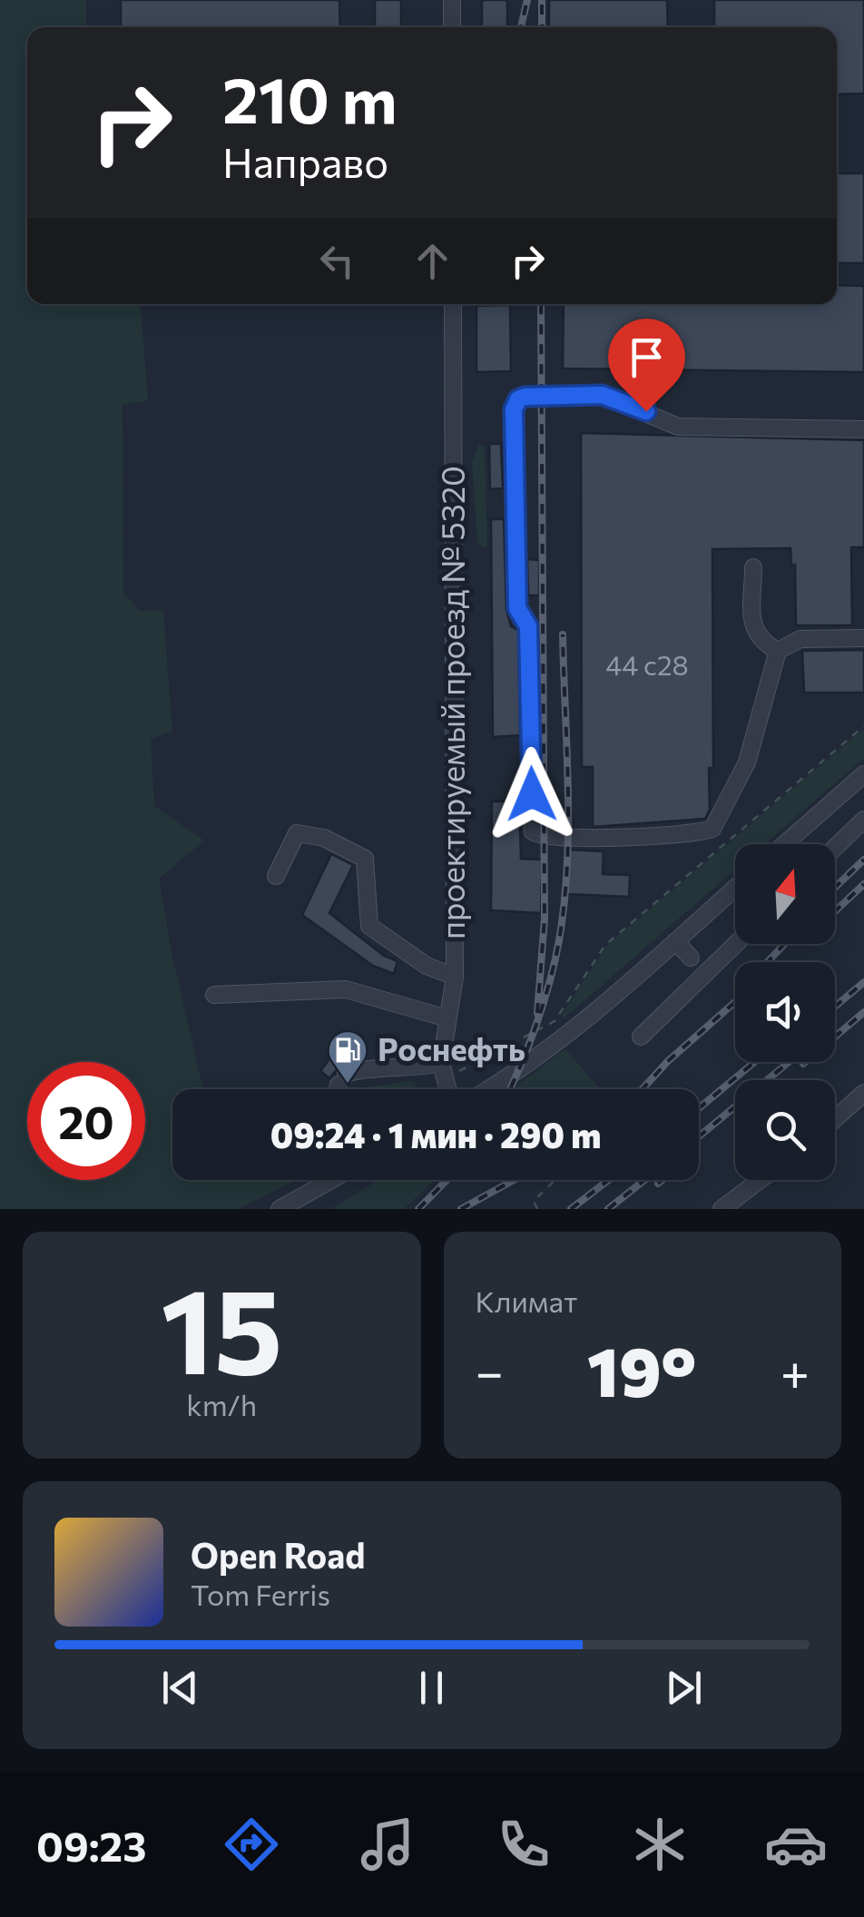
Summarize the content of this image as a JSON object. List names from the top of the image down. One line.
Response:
{"streets":{"street":["проектируемый проезд № 5320"]},"places":{"fuel station":["Роснефть"]},"house_numbers":["44 с28"],"north":"top","page":{"turn":["210 m","Направо"],"limit":"20","trip":"09:24 · 1 мин · 290 m","tile":[["15","km/h"],"Климат"],"heat":["−","19°","+"],"song":["Open Road","Tom Ferris"],"tabs":"09:23"}}
